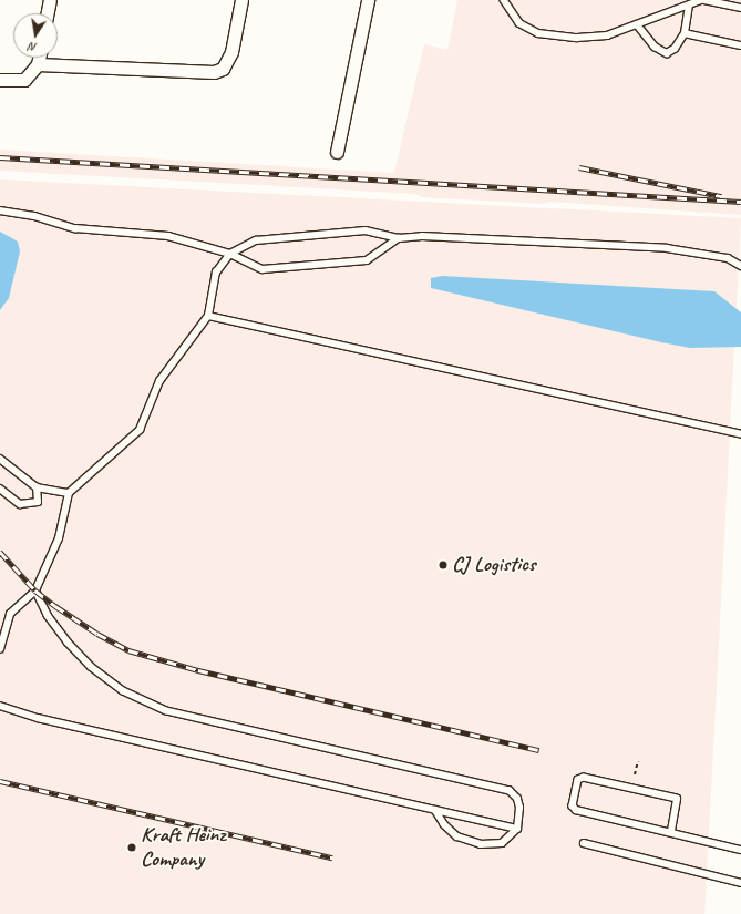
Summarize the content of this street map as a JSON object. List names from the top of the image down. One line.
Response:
{"places":["CJ Logistics","Kraft Heinz Company"],"north":"bottom"}
